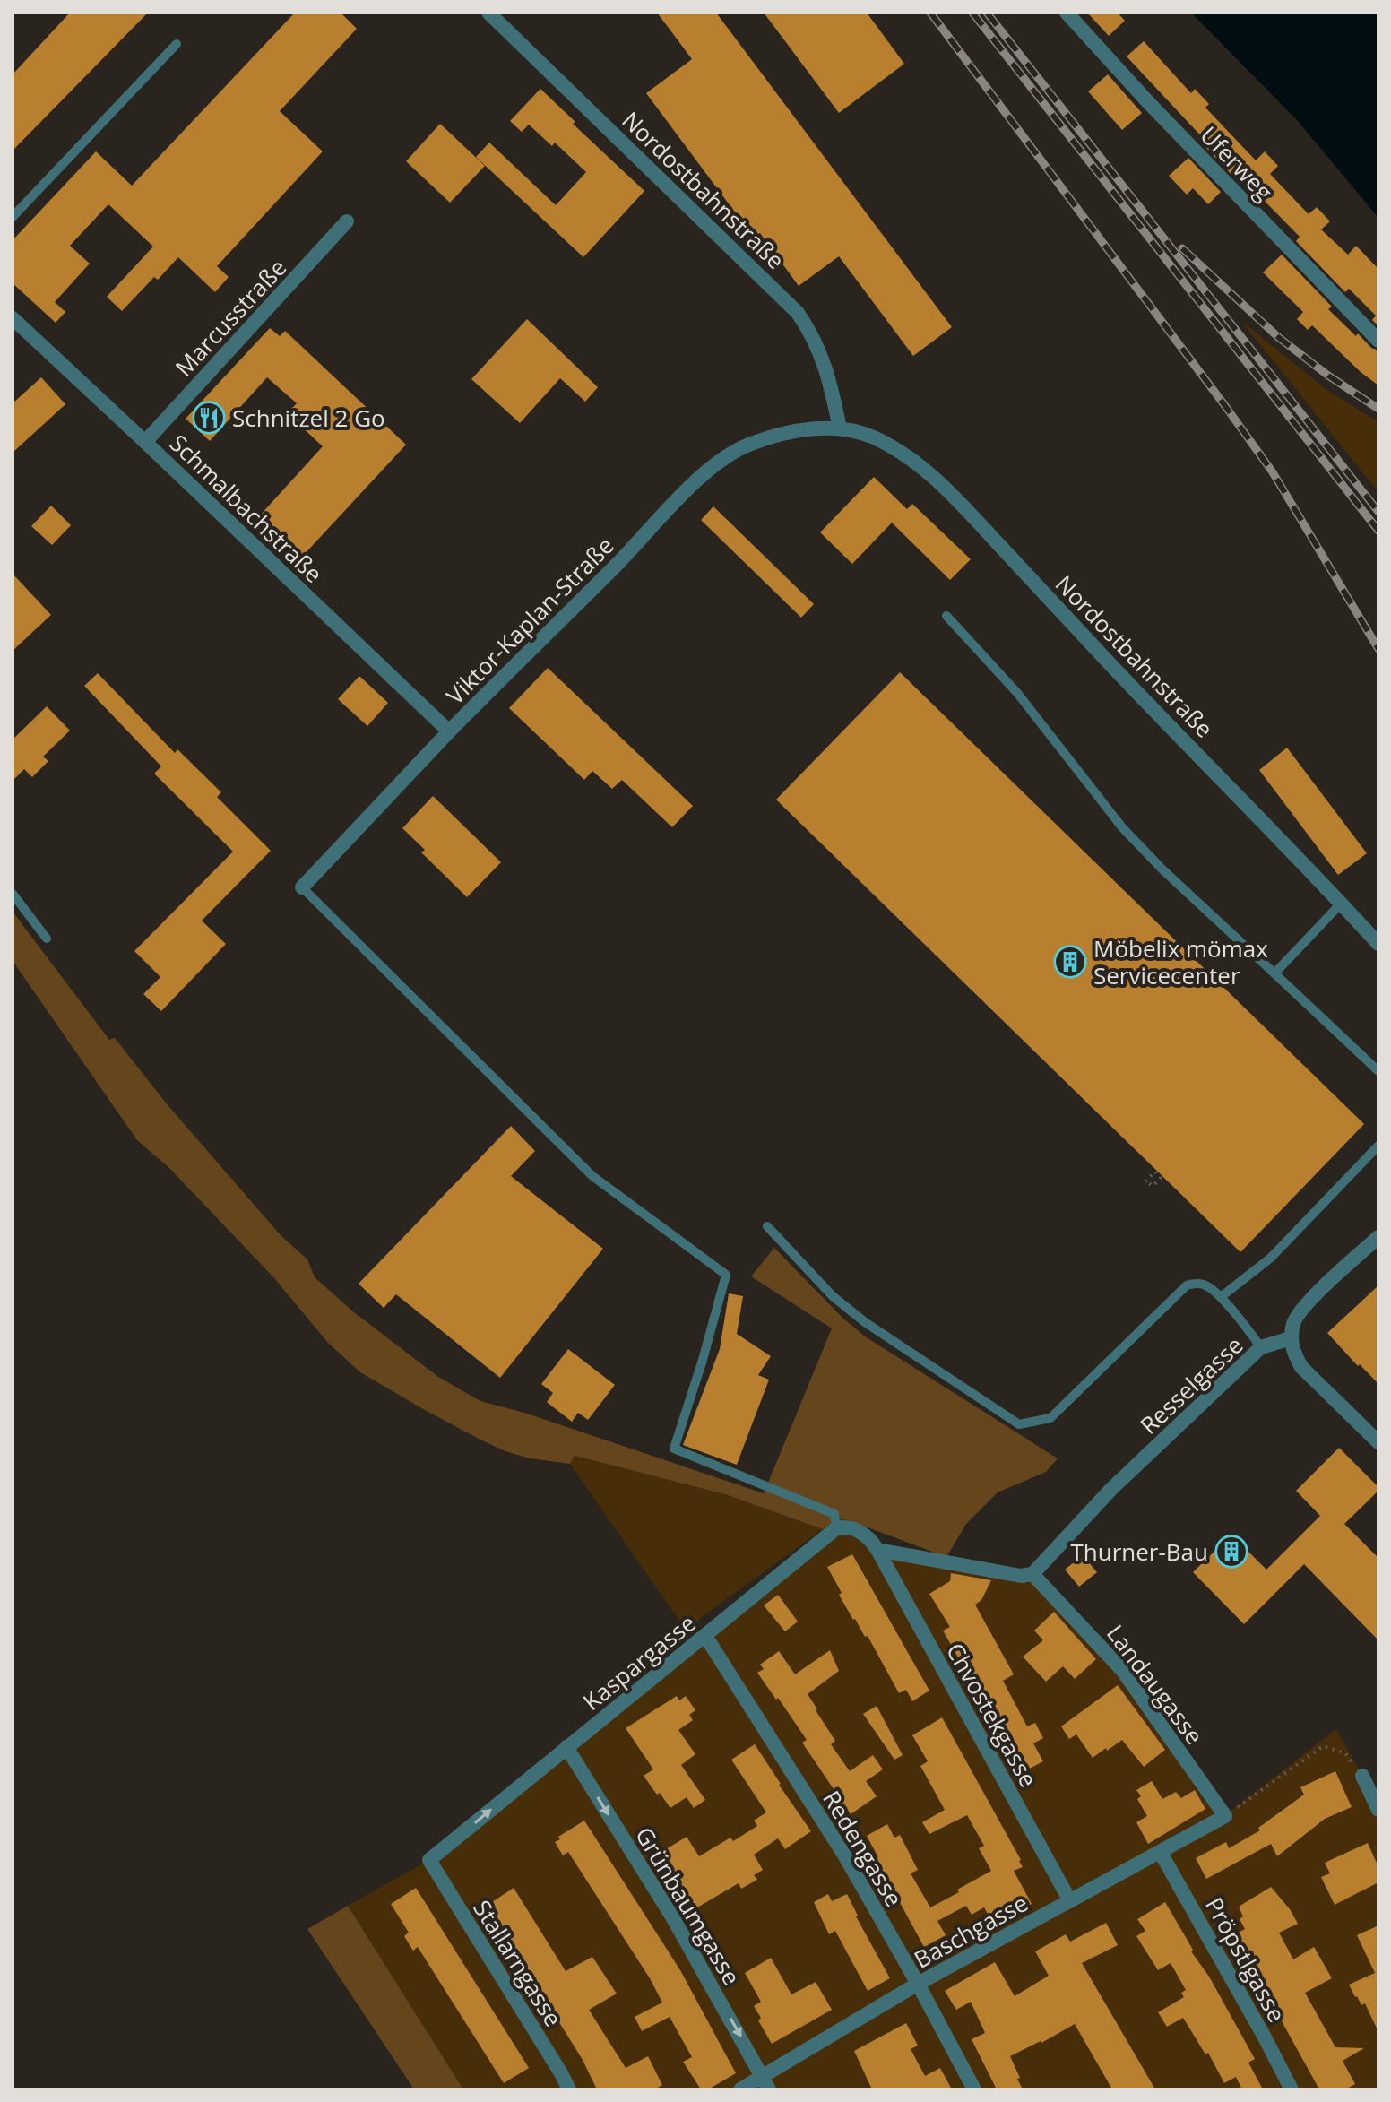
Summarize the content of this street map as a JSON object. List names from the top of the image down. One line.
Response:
{"streets":{"street":["Uferweg","Nordostbahnstraße","Marcusstraße","Schmalbachstraße","Viktor-Kaplan-Straße","Resselgasse","Kaspargasse","Landaugasse","Chvostekgasse","Redengasse","Grünbaumgasse","Baschgasse","Pröpstlgasse","Stallarngasse"]},"crossings":[["Nordostbahnstraße","Viktor-Kaplan-Straße"],["Marcusstraße","Schmalbachstraße"],["Schmalbachstraße","Viktor-Kaplan-Straße"],["Resselgasse","Landaugasse"],["Kaspargasse","Redengasse"],["Kaspargasse","Grünbaumgasse"],["Kaspargasse","Stallarngasse"],["Landaugasse","Baschgasse"],["Chvostekgasse","Baschgasse"],["Redengasse","Baschgasse"],["Grünbaumgasse","Baschgasse"],["Baschgasse","Pröpstlgasse"]],"one_way":["Grünbaumgasse"],"places":{"restaurant":["Schnitzel 2 Go"],"building":["Möbelix mömax Servicecenter","Thurner-Bau"]}}
